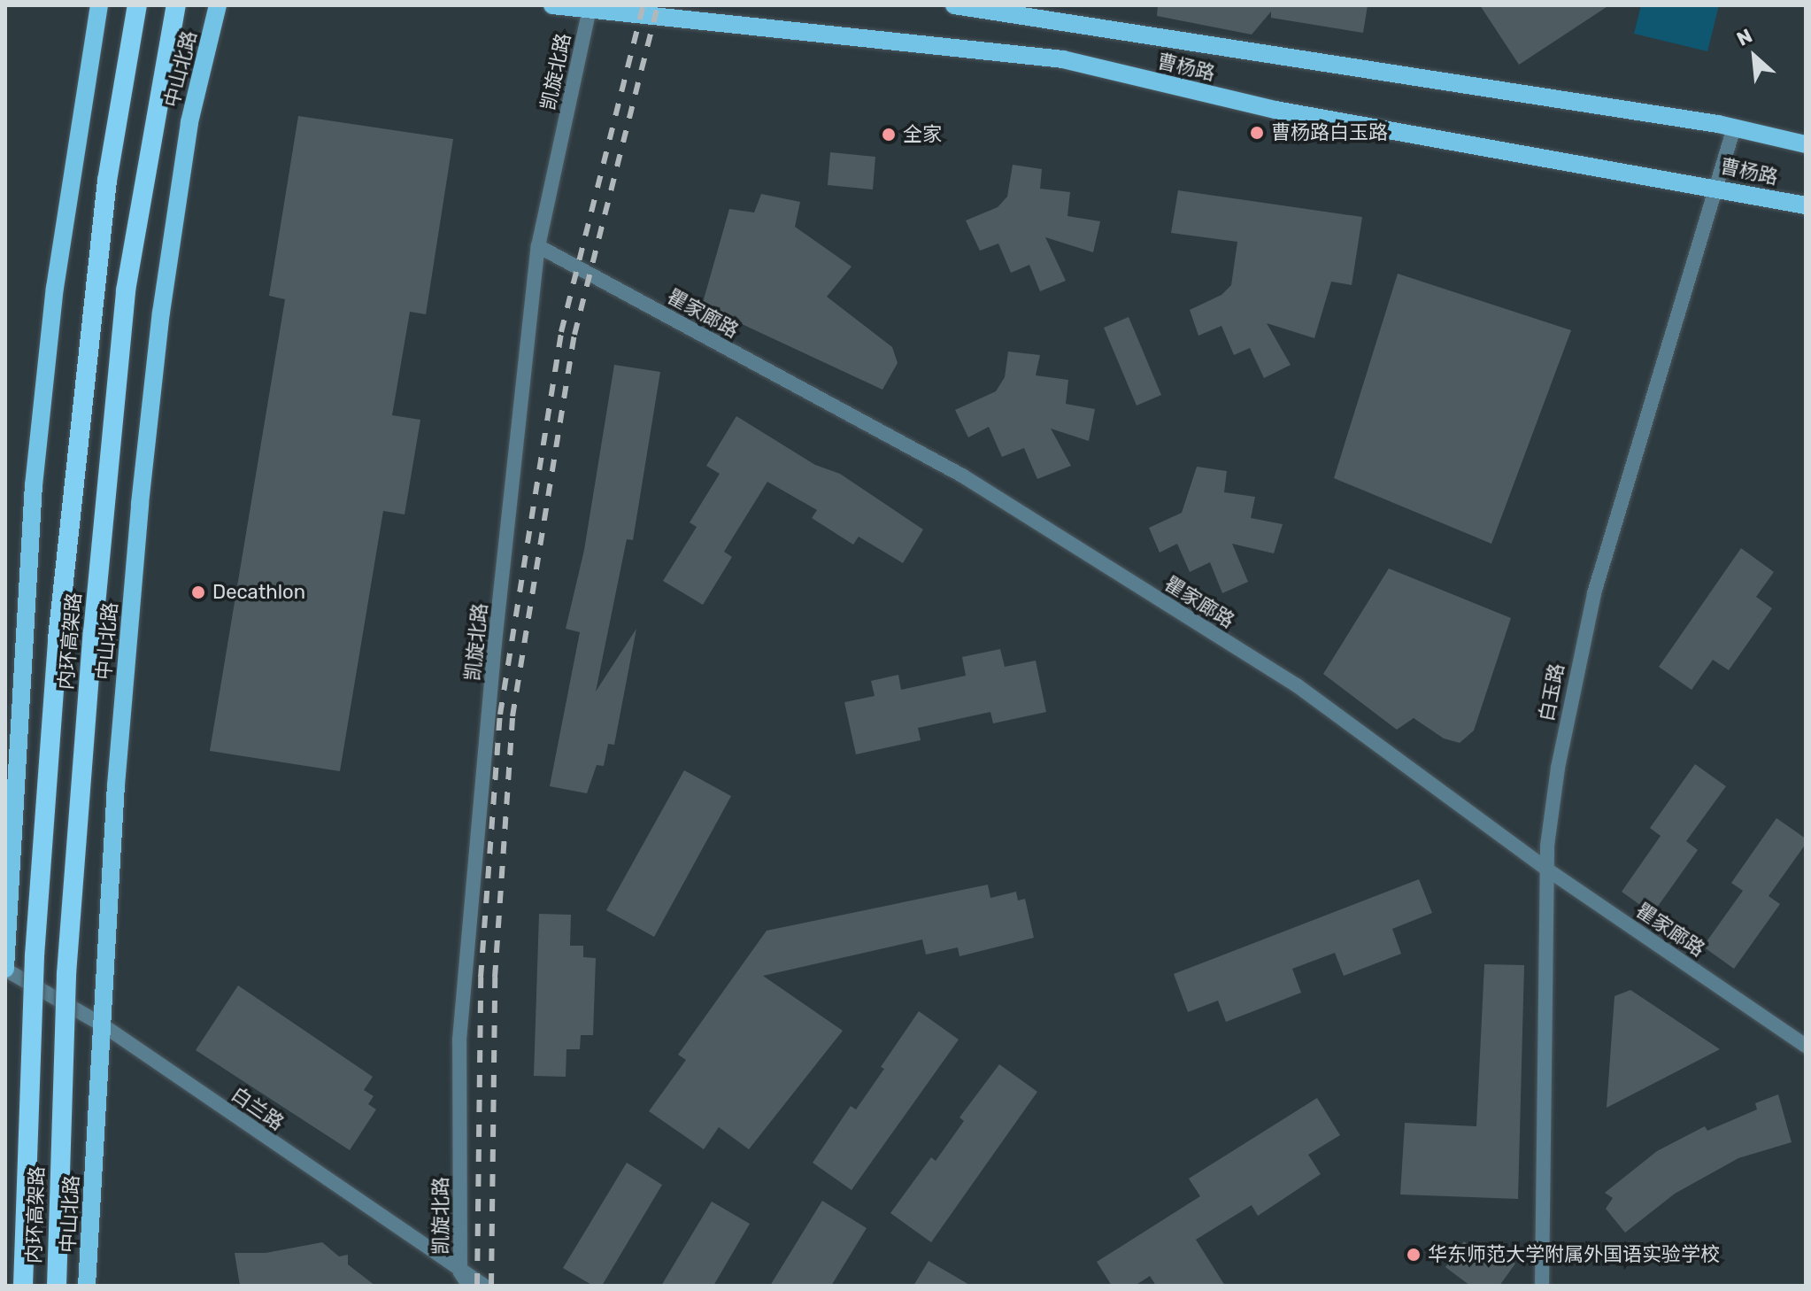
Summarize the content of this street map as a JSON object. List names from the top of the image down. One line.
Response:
{"streets":{"highway":["内环高架路"],"main road":["曹杨路","中山北路"],"street":["凯旋北路","瞿家廊路","白玉路","白兰路"]},"crossings":[["曹杨路","凯旋北路"],["曹杨路","白玉路"],["中山北路","白兰路"],["凯旋北路","瞿家廊路"],["凯旋北路","白兰路"],["瞿家廊路","白玉路"]],"places":["曹杨路白玉路","全家","Decathlon","华东师范大学附属外国语实验学校"],"north":"top left"}
